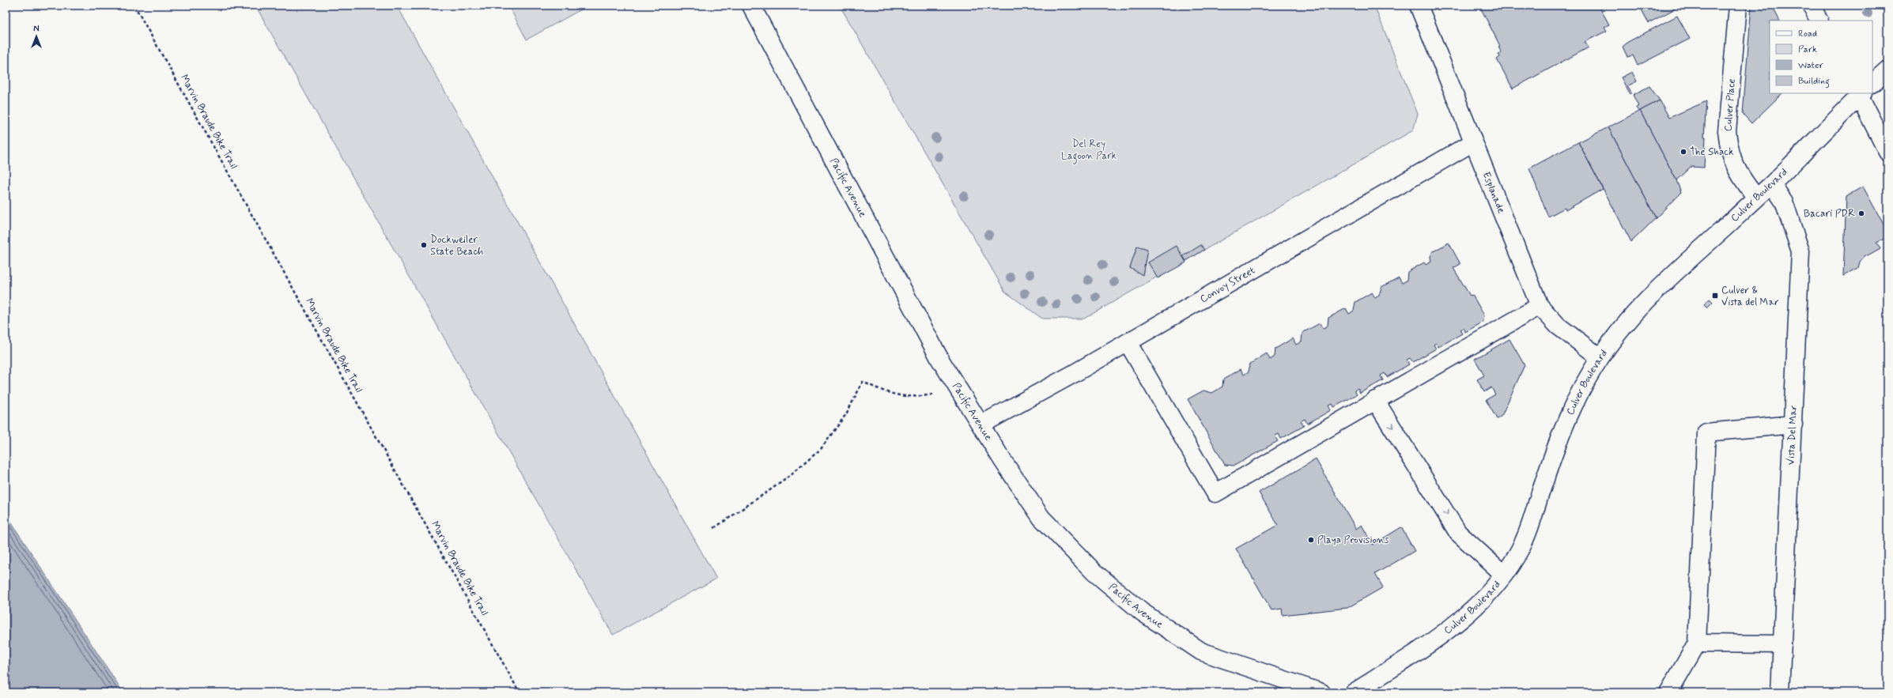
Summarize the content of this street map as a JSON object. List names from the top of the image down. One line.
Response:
{"streets":{"street":["Culver Place","Pacific Avenue","Esplanade","Culver Boulevard","Convoy Street","Vista Del Mar"],"path":["Marvin Braude Bike Trail"]},"crossings":[["Culver Place","Culver Boulevard"],["Pacific Avenue","Convoy Street"],["Esplanade","Culver Boulevard"],["Esplanade","Convoy Street"],["Culver Boulevard","Vista Del Mar"]],"parks":["Del Rey Lagoon Park"],"places":{"other":["The Shack","Bacari PDR","Dockweiler State Beach","Playa Provisions"],"transit":["Culver & Vista del Mar"]},"legend":["Road","Park","Water","Building"],"north":"top"}
